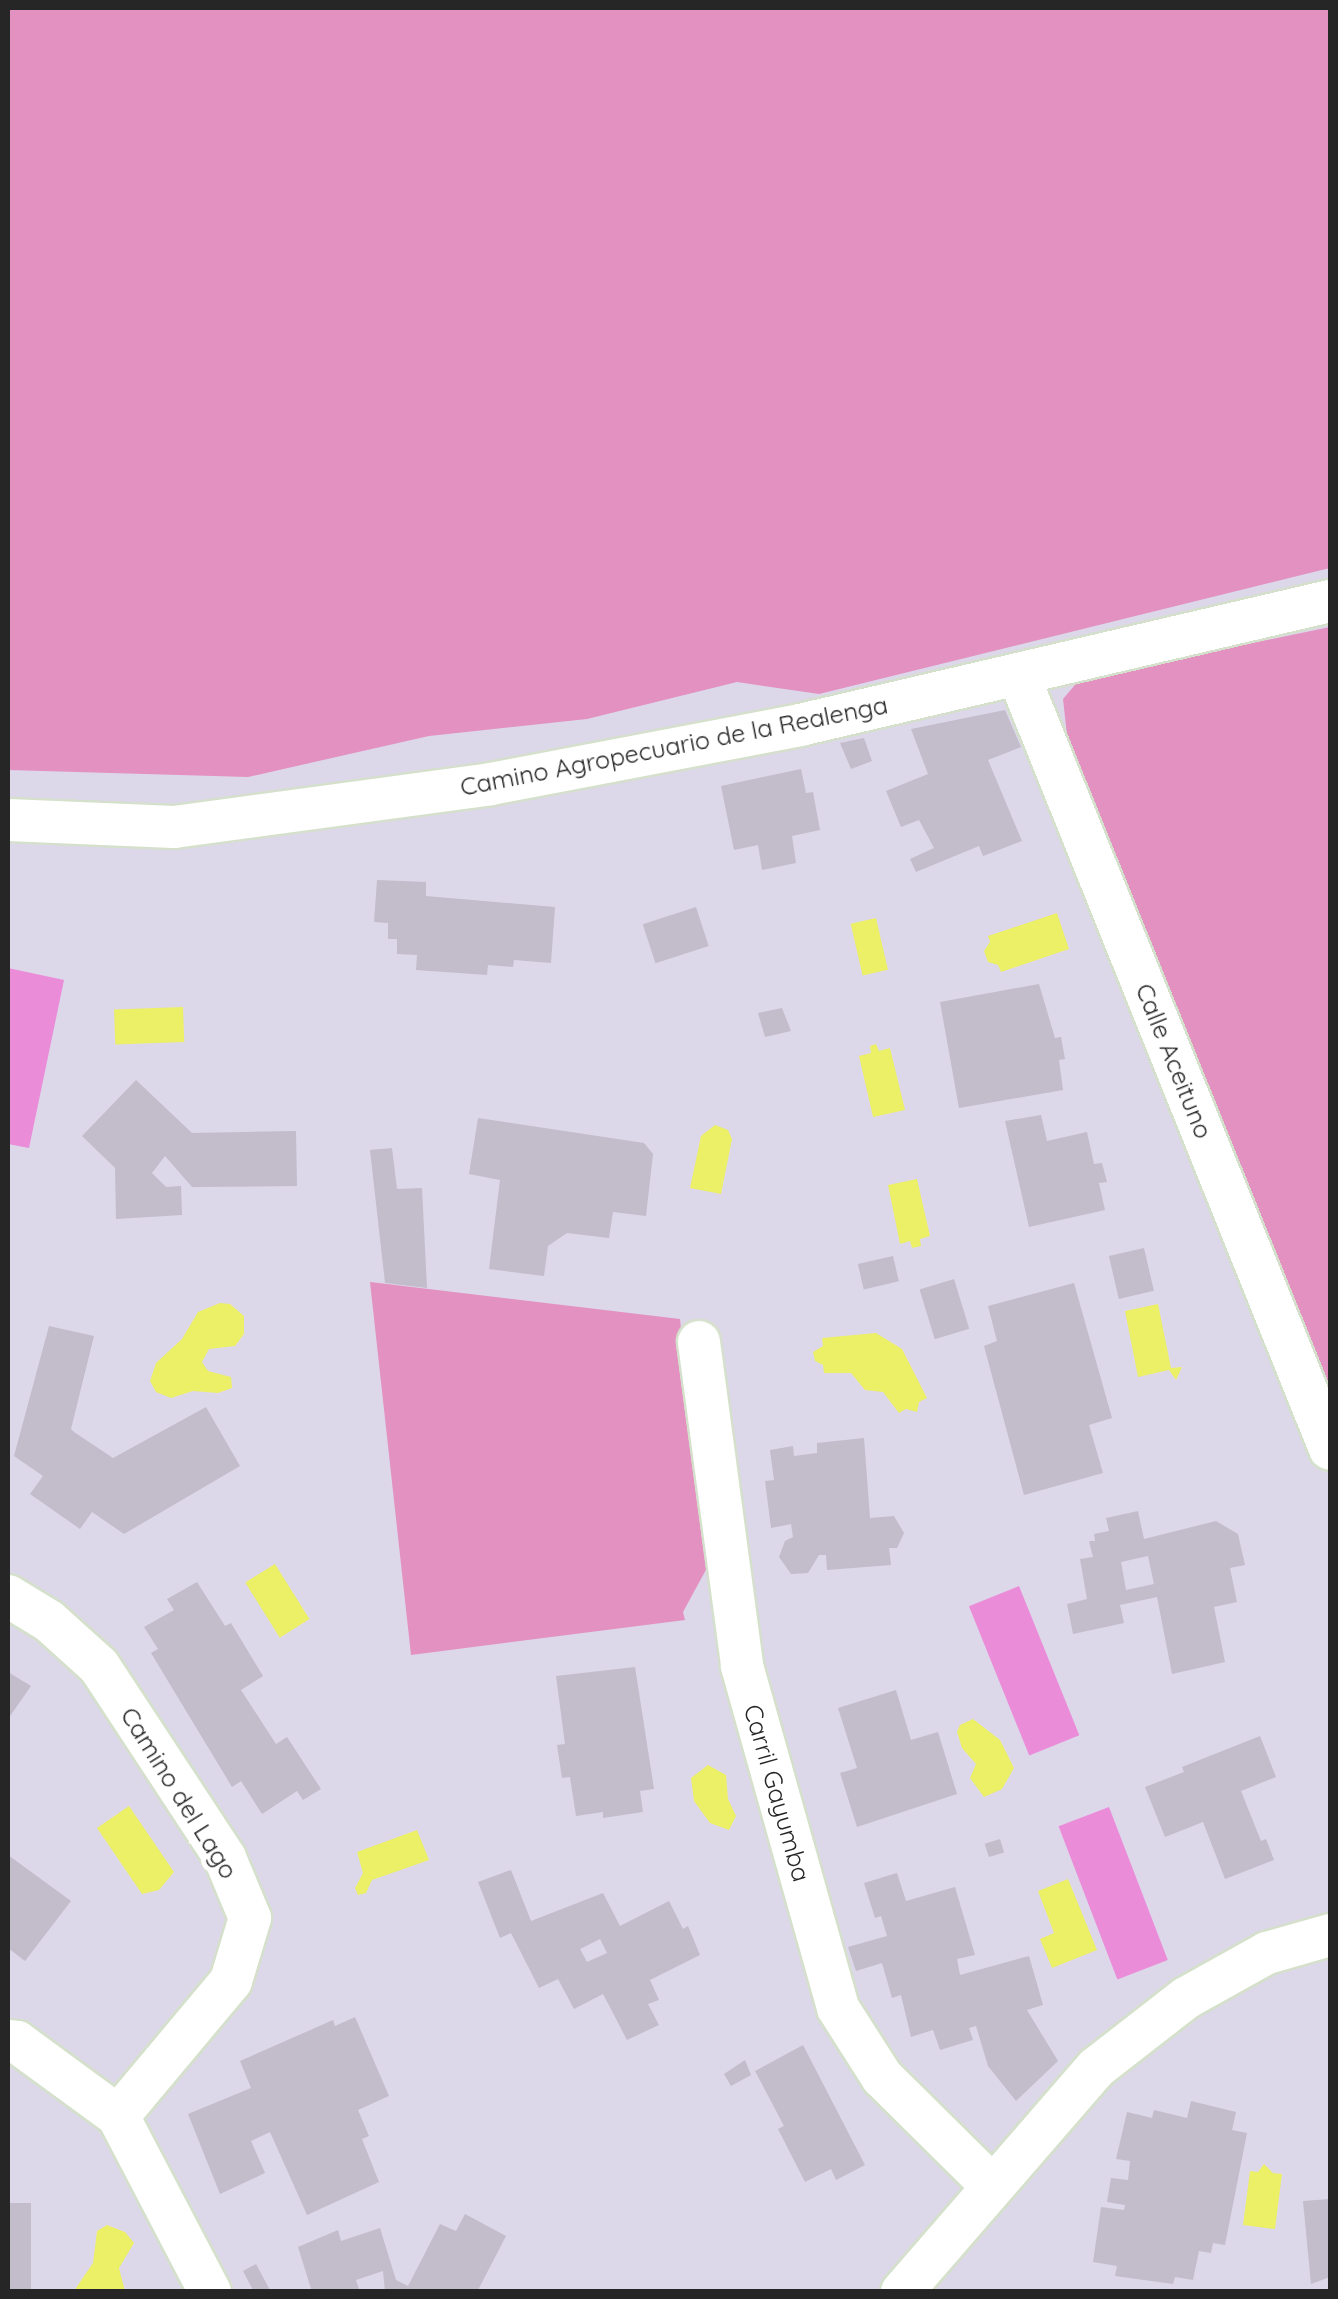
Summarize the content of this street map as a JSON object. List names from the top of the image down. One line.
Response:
{"streets":{"street":["Camino Agropecuario de la Realenga","Calle Aceituno","Camino del Lago","Carril Gayumba"]},"crossings":[["Camino Agropecuario de la Realenga","Calle Aceituno"]]}
